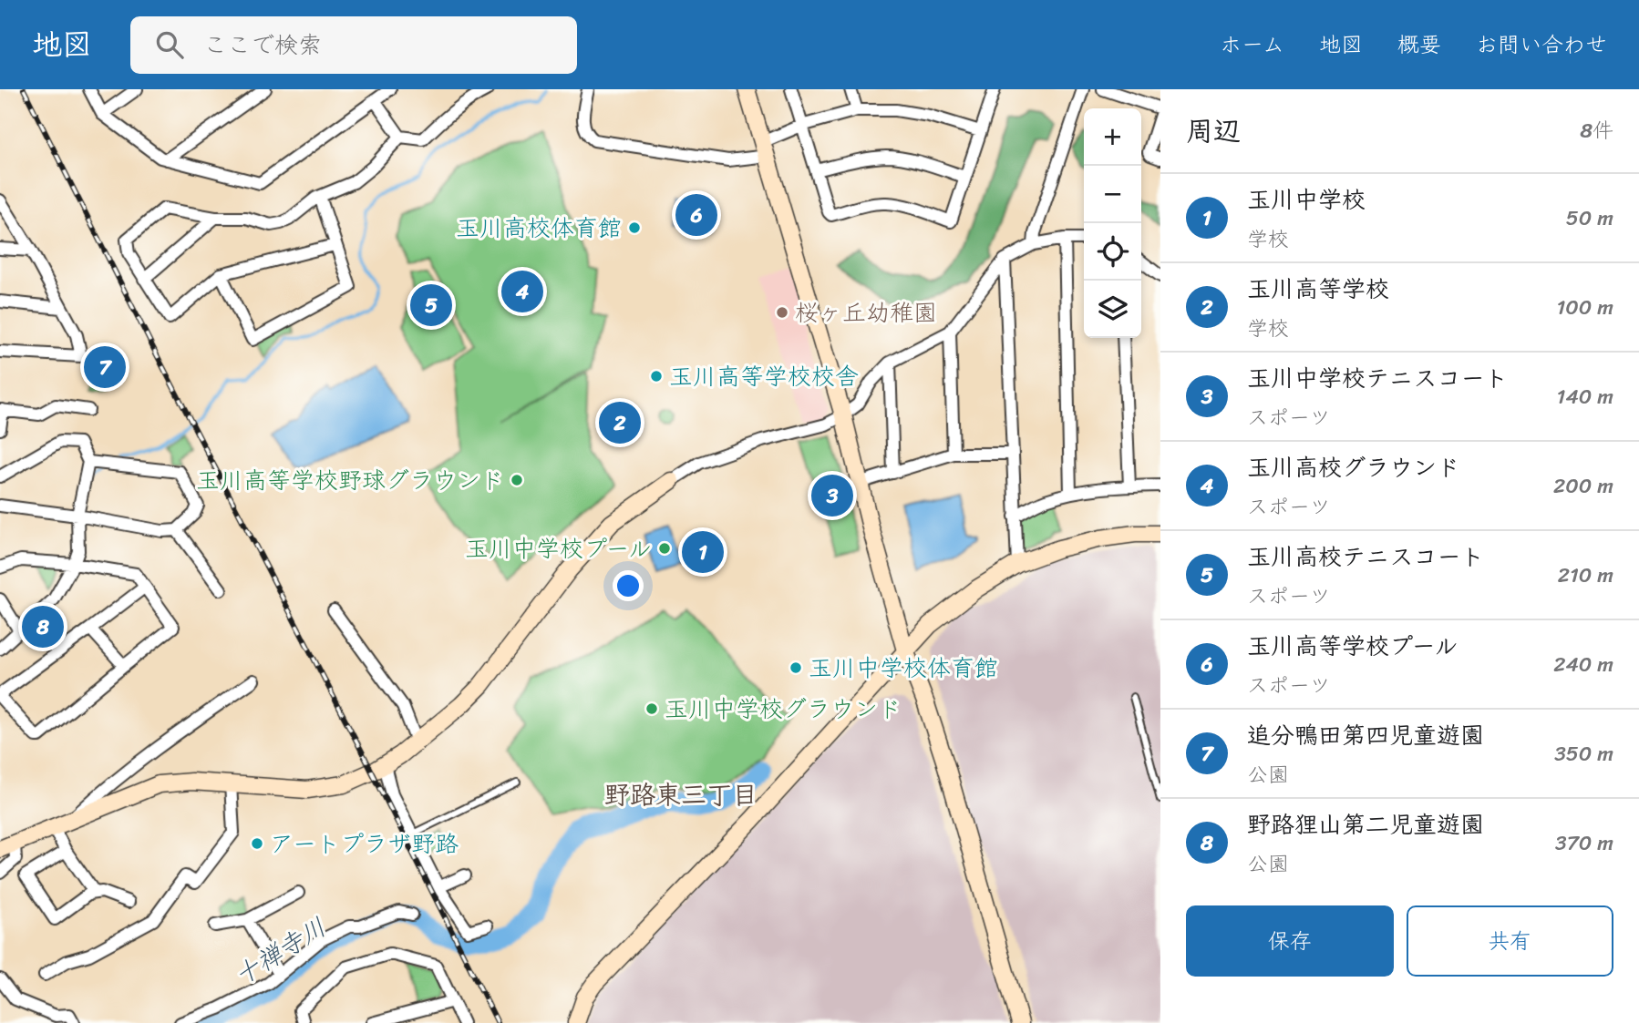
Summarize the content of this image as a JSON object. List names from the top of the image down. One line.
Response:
{"districts":["野路東三丁目"],"water":["十禅寺川"],"places":["玉川高校体育館","桜ヶ丘幼稚園","玉川高等学校校舎","玉川高等学校野球グラウンド","玉川中学校プール","玉川中学校体育館","玉川中学校グラウンド","アートプラザ野路"],"page":{"header":"地図","search":"ここで検索","nav":["ホーム","地図","概要","お問い合わせ"],"heading":["周辺","8件"],"map_buttons":["+","−"],"list":[{"mark":"1","name":"玉川中学校","note":"学校","value":"50 m"},{"mark":"2","name":"玉川高等学校","note":"学校","value":"100 m"},{"mark":"3","name":"玉川中学校テニスコート","note":"スポーツ","value":"140 m"},{"mark":"4","name":"玉川高校グラウンド","note":"スポーツ","value":"200 m"},{"mark":"5","name":"玉川高校テニスコート","note":"スポーツ","value":"210 m"},{"mark":"6","name":"玉川高等学校プール","note":"スポーツ","value":"240 m"},{"mark":"7","name":"追分鴨田第四児童遊園","note":"公園","value":"350 m"},{"mark":"8","name":"野路狸山第二児童遊園","note":"公園","value":"370 m"}],"pins":["6","4","5","7","2","3","1","8"],"buttons":["保存","共有"]}}
